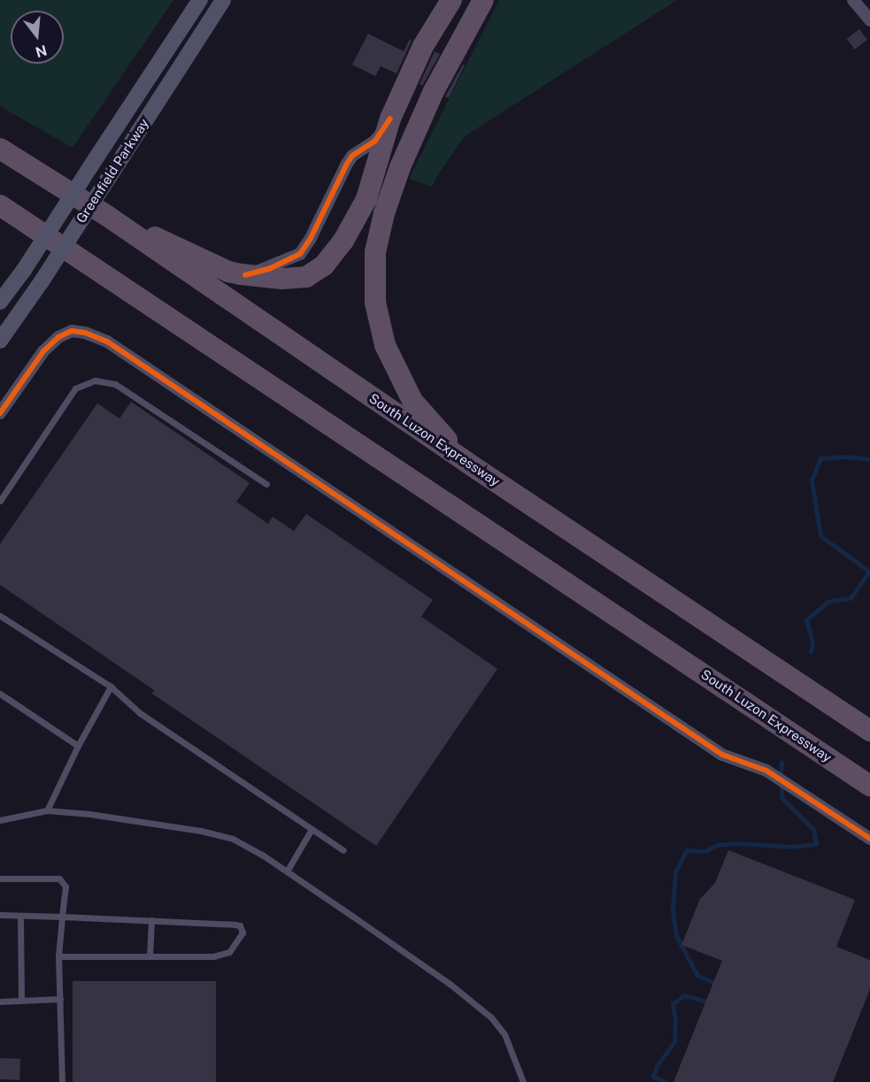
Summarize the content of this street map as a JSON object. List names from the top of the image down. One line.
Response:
{"streets":{"highway":["South Luzon Expressway"],"main road":["Greenfield Parkway"]},"north":"bottom"}
